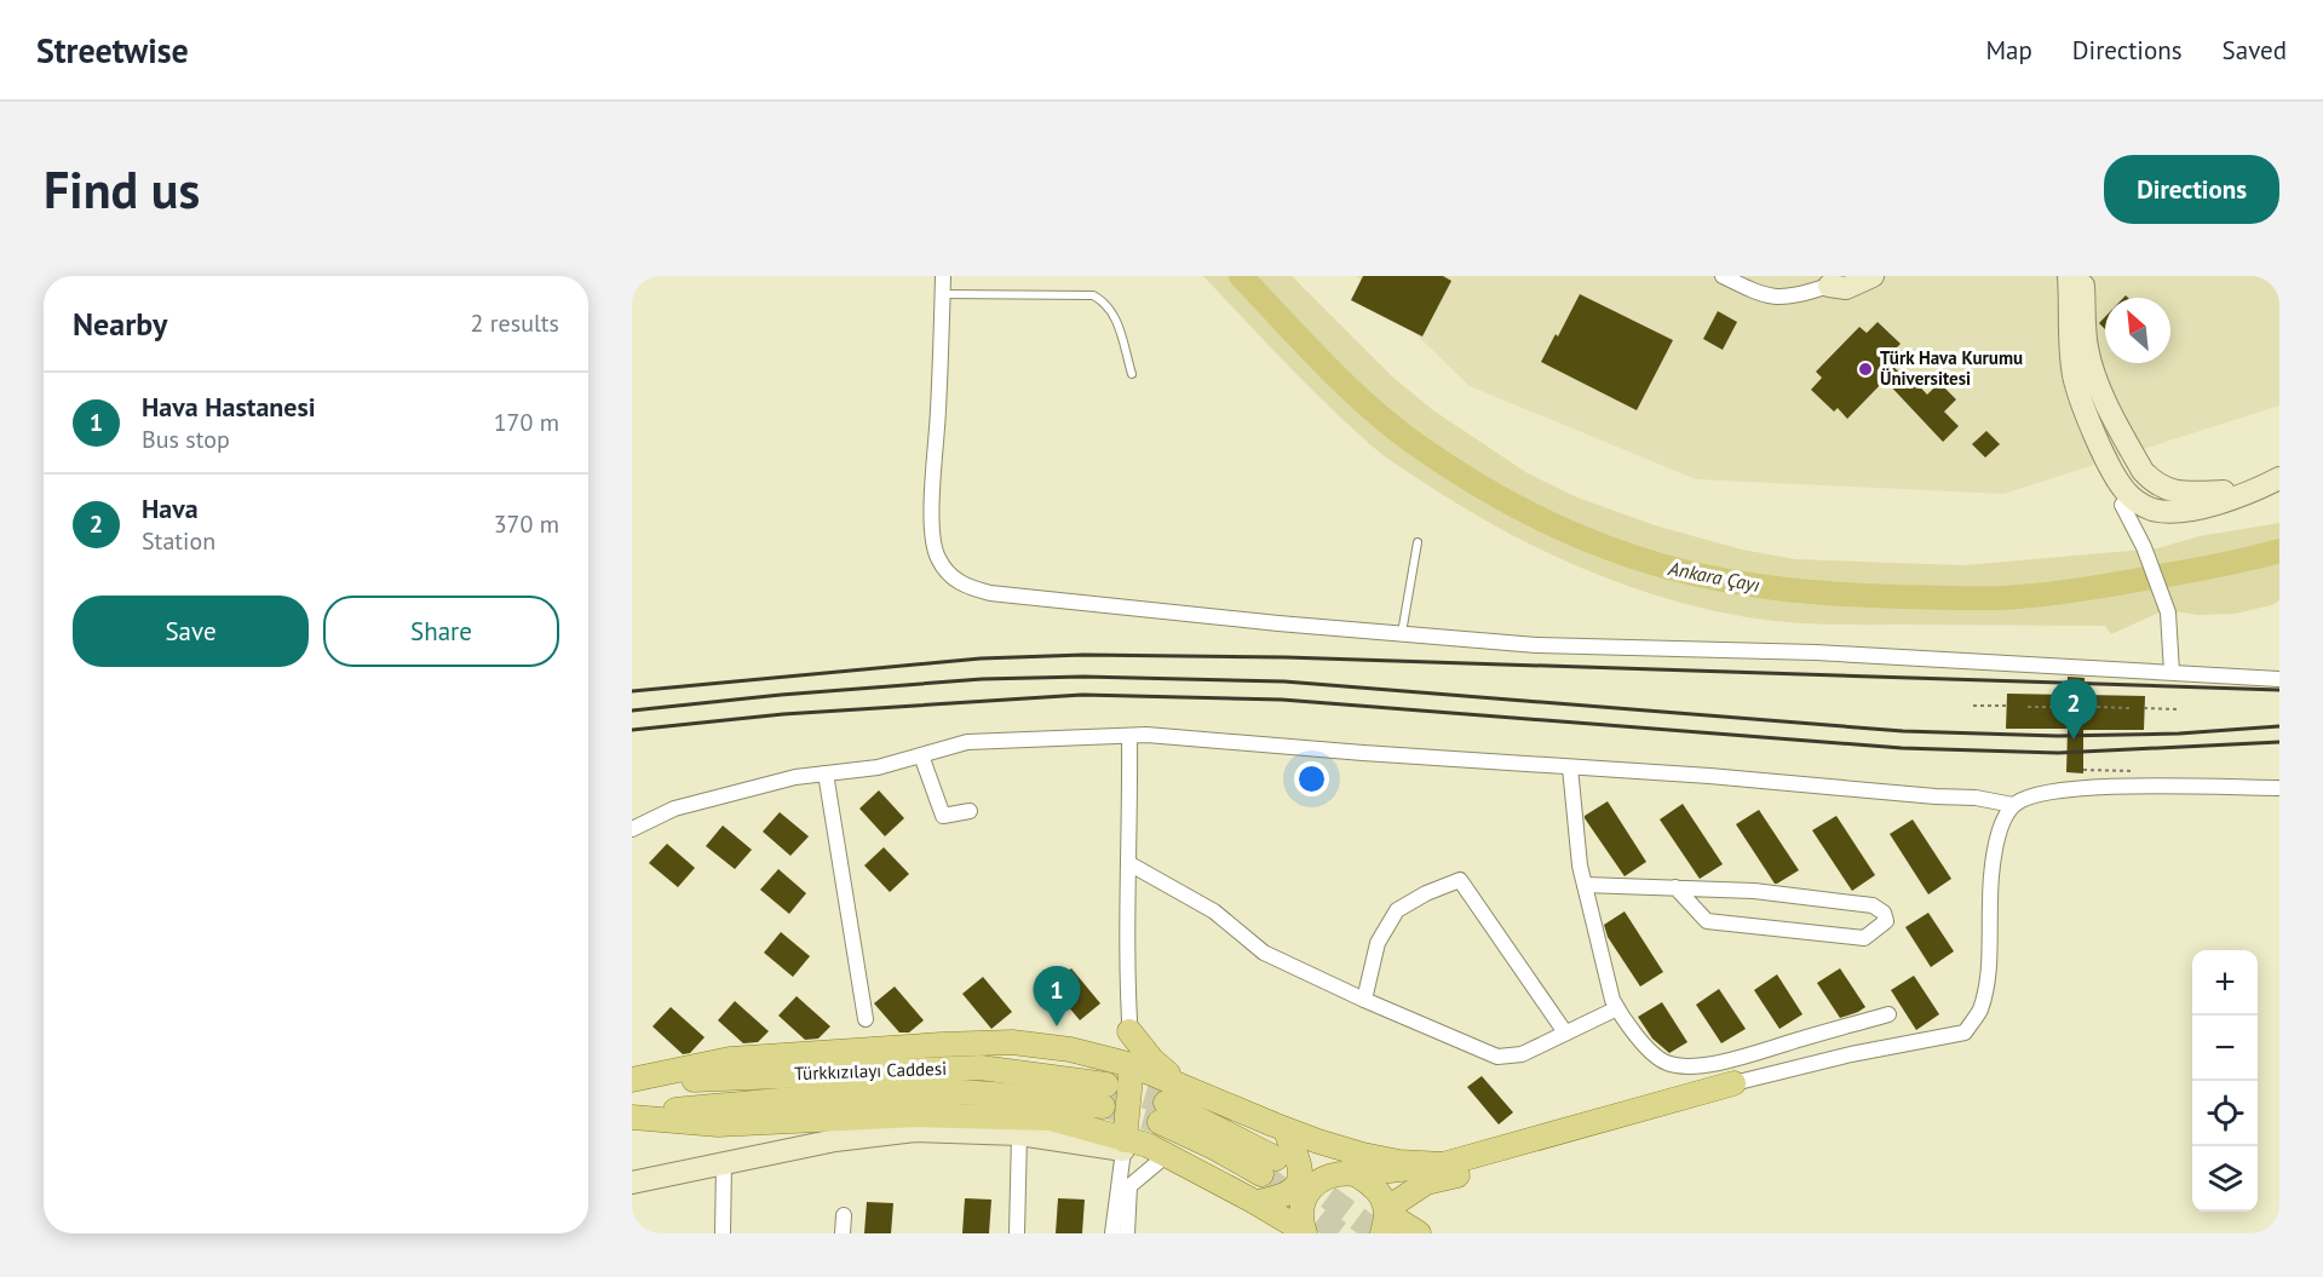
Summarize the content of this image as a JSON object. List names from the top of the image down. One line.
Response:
{"streets":{"main road":["Türkkızılayı Caddesi"]},"water":["Ankara Çayı"],"places":["Türk Hava Kurumu Üniversitesi"],"north":"top left","page":{"header":"Streetwise","nav":["Map","Directions","Saved"],"buttons":["Directions",["Save","Share"]],"title":"Find us","heading":["Nearby","2 results"],"list":[{"mark":"1","name":"Hava Hastanesi","note":"Bus stop","value":"170 m"},{"mark":"2","name":"Hava","note":"Station","value":"370 m"}],"pins":["2","1"],"map_buttons":["+","−"]}}
